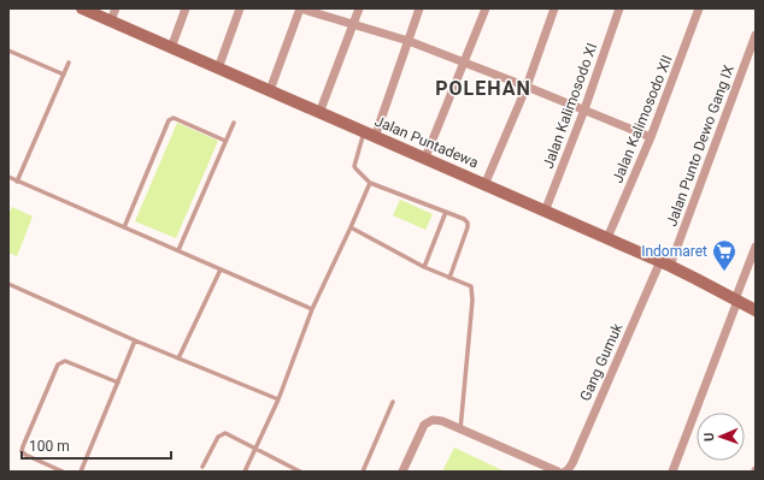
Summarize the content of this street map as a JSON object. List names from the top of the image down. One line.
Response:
{"streets":{"street":["Jalan Kalimosodo XI","Jalan Kalimosodo XII","Jalan Puntadewa","Jalan Punto Dewo Gang IX","Gang Gumuk"]},"crossings":[["Jalan Kalimosodo XI","Jalan Puntadewa"],["Jalan Kalimosodo XII","Jalan Puntadewa"],["Jalan Puntadewa","Jalan Punto Dewo Gang IX"],["Jalan Puntadewa","Gang Gumuk"],["Jalan Punto Dewo Gang IX","Gang Gumuk"]],"districts":["POLEHAN"],"places":{"supermarket":["Indomaret"]},"scale_bar":"100 m","north":"left"}
